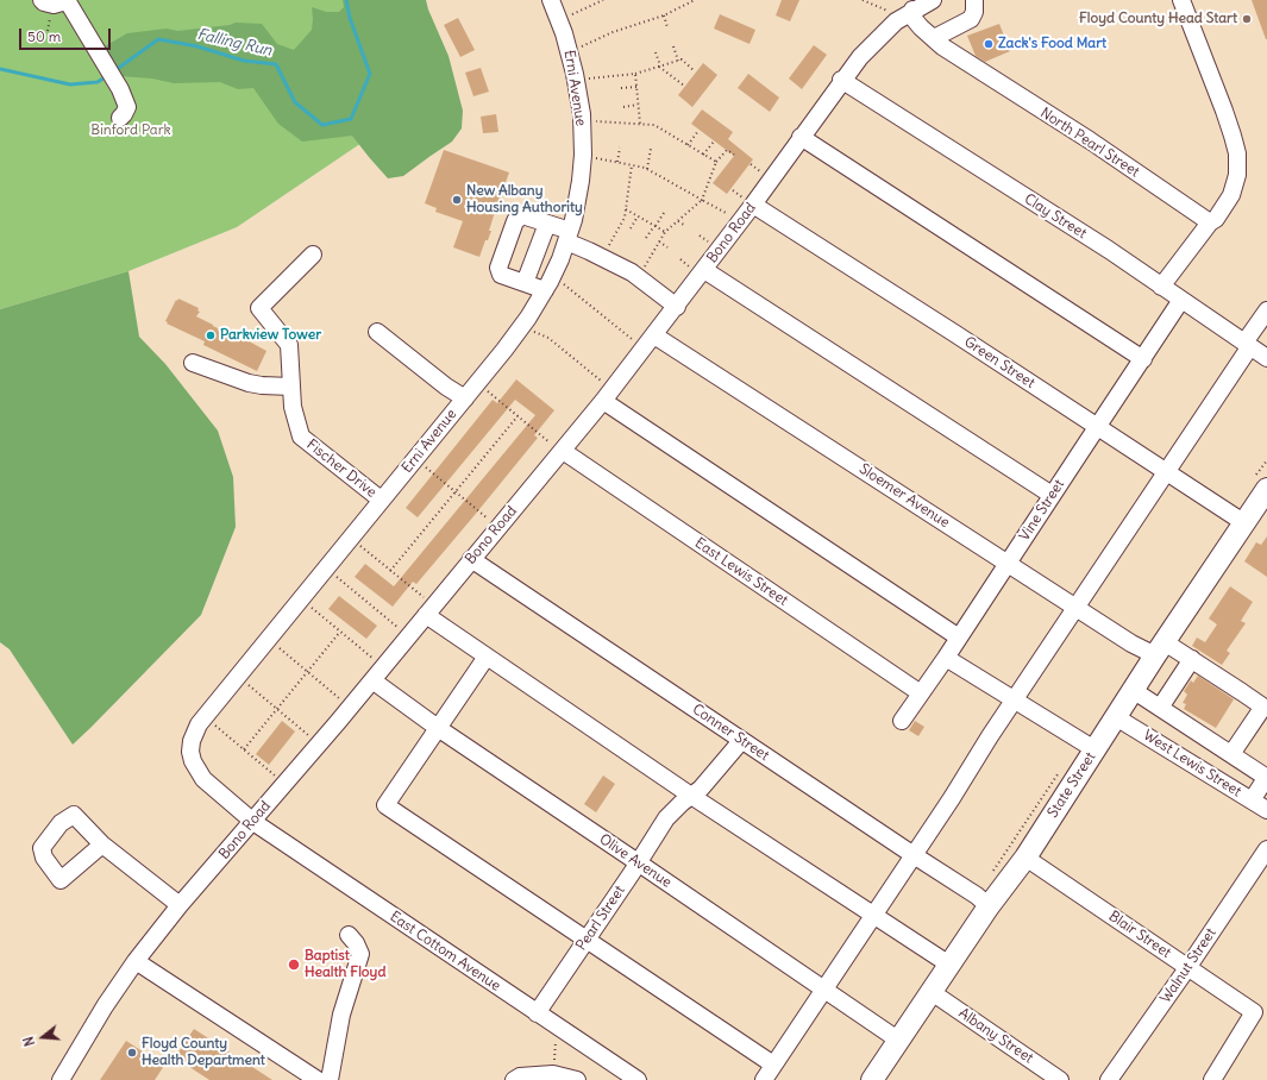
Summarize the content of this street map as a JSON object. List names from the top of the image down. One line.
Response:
{"streets":{"main road":["State Street"],"street":["Erni Avenue","North Pearl Street","Clay Street","Bono Road","Green Street","Fischer Drive","Sloemer Avenue","Vine Street","East Lewis Street","Conner Street","West Lewis Street","Olive Avenue","Pearl Street","Blair Street","East Cottom Avenue","Walnut Street","Albany Street"]},"crossings":[["Erni Avenue","Bono Road"],["Erni Avenue","Fischer Drive"],["Erni Avenue","East Cottom Avenue"],["North Pearl Street","Bono Road"],["Clay Street","Bono Road"],["Clay Street","Vine Street"],["Bono Road","Green Street"],["Bono Road","Sloemer Avenue"],["Bono Road","East Lewis Street"],["Bono Road","Conner Street"],["Bono Road","Olive Avenue"],["Bono Road","East Cottom Avenue"],["Green Street","Vine Street"],["Green Street","State Street"],["Sloemer Avenue","Vine Street"],["Sloemer Avenue","State Street"],["Vine Street","East Lewis Street"],["Conner Street","State Street"],["Conner Street","Pearl Street"],["West Lewis Street","State Street"],["State Street","Olive Avenue"],["State Street","Blair Street"],["State Street","Albany Street"],["Olive Avenue","Pearl Street"],["Pearl Street","East Cottom Avenue"],["Blair Street","Walnut Street"]],"water":["Falling Run"],"parks":["Binford Park"],"places":["Floyd County Head Start","Zack's Food Mart","New Albany Housing Authority","Parkview Tower","Baptist Health Floyd","Floyd County Health Department"],"scale_bar":"50 m","north":"left"}
